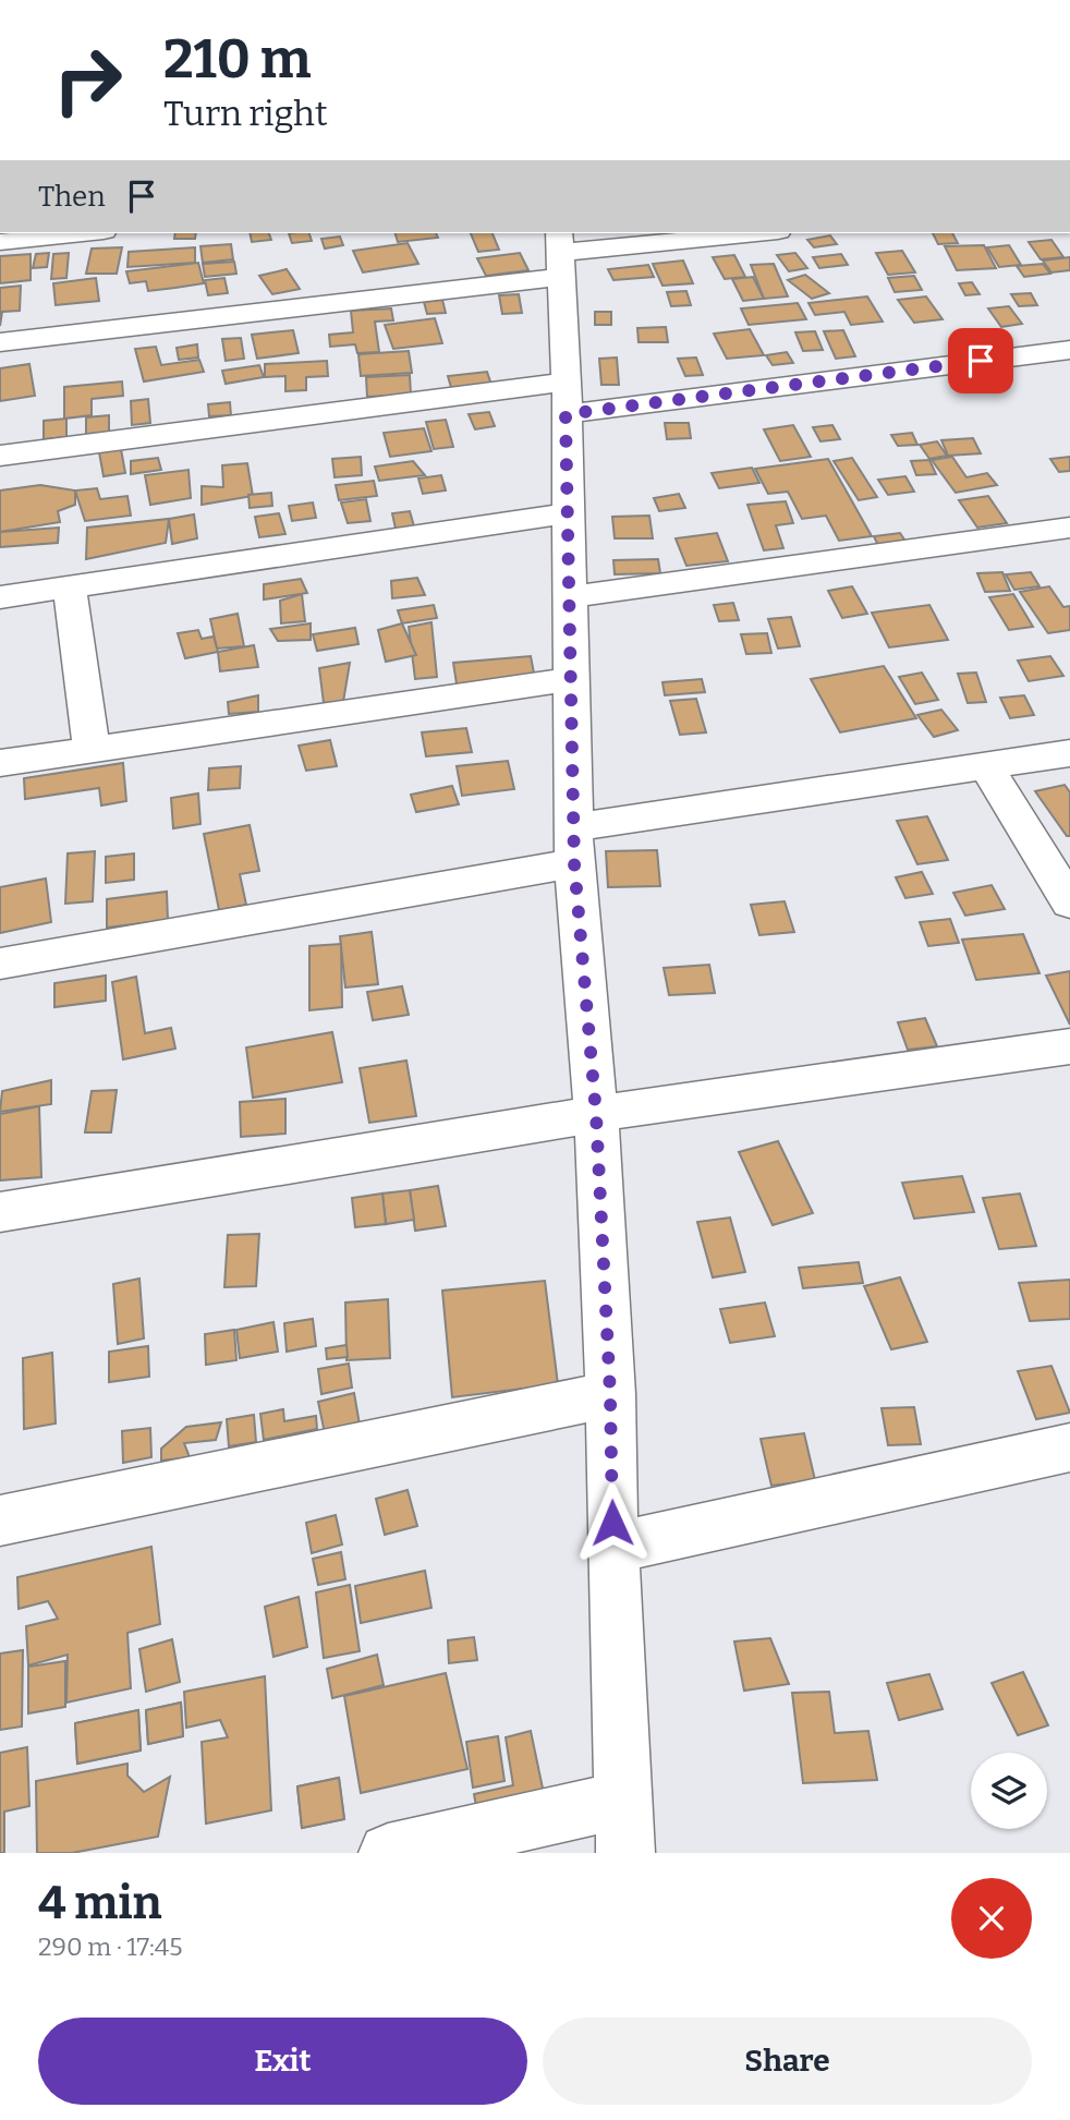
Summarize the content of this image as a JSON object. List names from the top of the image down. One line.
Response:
{"page":{"turn":["210 m","Turn right"],"then":"Then","heading":["4 min","290 m · 17:45"],"buttons":["Exit","Share"]}}
